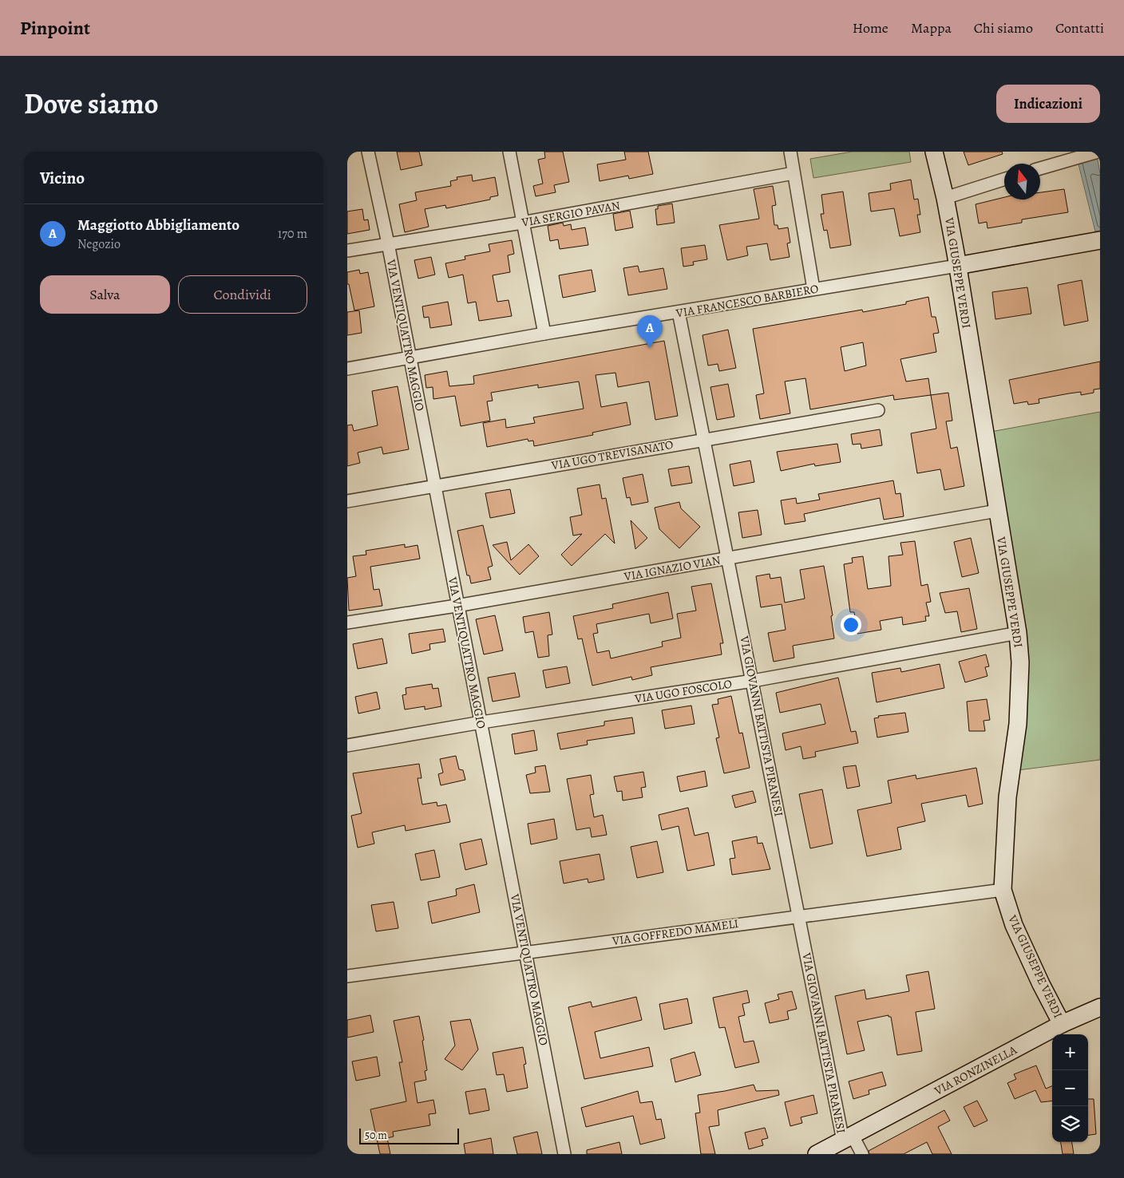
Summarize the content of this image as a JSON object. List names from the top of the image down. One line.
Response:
{"streets":{"street":["VIA SERGIO PAVAN","VIA GIUSEPPE VERDI","VIA FRANCESCO BARBIERO","VIA VENTIQUATTRO MAGGIO","VIA UGO TREVISANATO","VIA IGNAZIO VIAN","VIA UGO FOSCOLO","VIA GIOVANNI BATTISTA PIRANESI","VIA GOFFREDO MAMELI","VIA RONZINELLA"]},"crossings":[["VIA SERGIO PAVAN","VIA VENTIQUATTRO MAGGIO"],["VIA GIUSEPPE VERDI","VIA FRANCESCO BARBIERO"],["VIA GIUSEPPE VERDI","VIA IGNAZIO VIAN"],["VIA GIUSEPPE VERDI","VIA UGO FOSCOLO"],["VIA GIUSEPPE VERDI","VIA GOFFREDO MAMELI"],["VIA GIUSEPPE VERDI","VIA RONZINELLA"],["VIA FRANCESCO BARBIERO","VIA VENTIQUATTRO MAGGIO"],["VIA FRANCESCO BARBIERO","VIA GIOVANNI BATTISTA PIRANESI"],["VIA VENTIQUATTRO MAGGIO","VIA UGO TREVISANATO"],["VIA VENTIQUATTRO MAGGIO","VIA IGNAZIO VIAN"],["VIA VENTIQUATTRO MAGGIO","VIA UGO FOSCOLO"],["VIA VENTIQUATTRO MAGGIO","VIA GOFFREDO MAMELI"],["VIA UGO TREVISANATO","VIA GIOVANNI BATTISTA PIRANESI"],["VIA IGNAZIO VIAN","VIA GIOVANNI BATTISTA PIRANESI"],["VIA UGO FOSCOLO","VIA GIOVANNI BATTISTA PIRANESI"],["VIA GIOVANNI BATTISTA PIRANESI","VIA GOFFREDO MAMELI"],["VIA GIOVANNI BATTISTA PIRANESI","VIA RONZINELLA"]],"scale_bar":"50 m","north":"top","page":{"header":"Pinpoint","nav":["Home","Mappa","Chi siamo","Contatti"],"title":"Dove siamo","buttons":["Indicazioni",["Salva","Condividi"]],"heading":"Vicino","list":[{"mark":"A","name":"Maggiotto Abbigliamento","note":"Negozio","value":"170 m"}],"pins":"A","map_buttons":["+","−"],"scale":"50 m"}}
